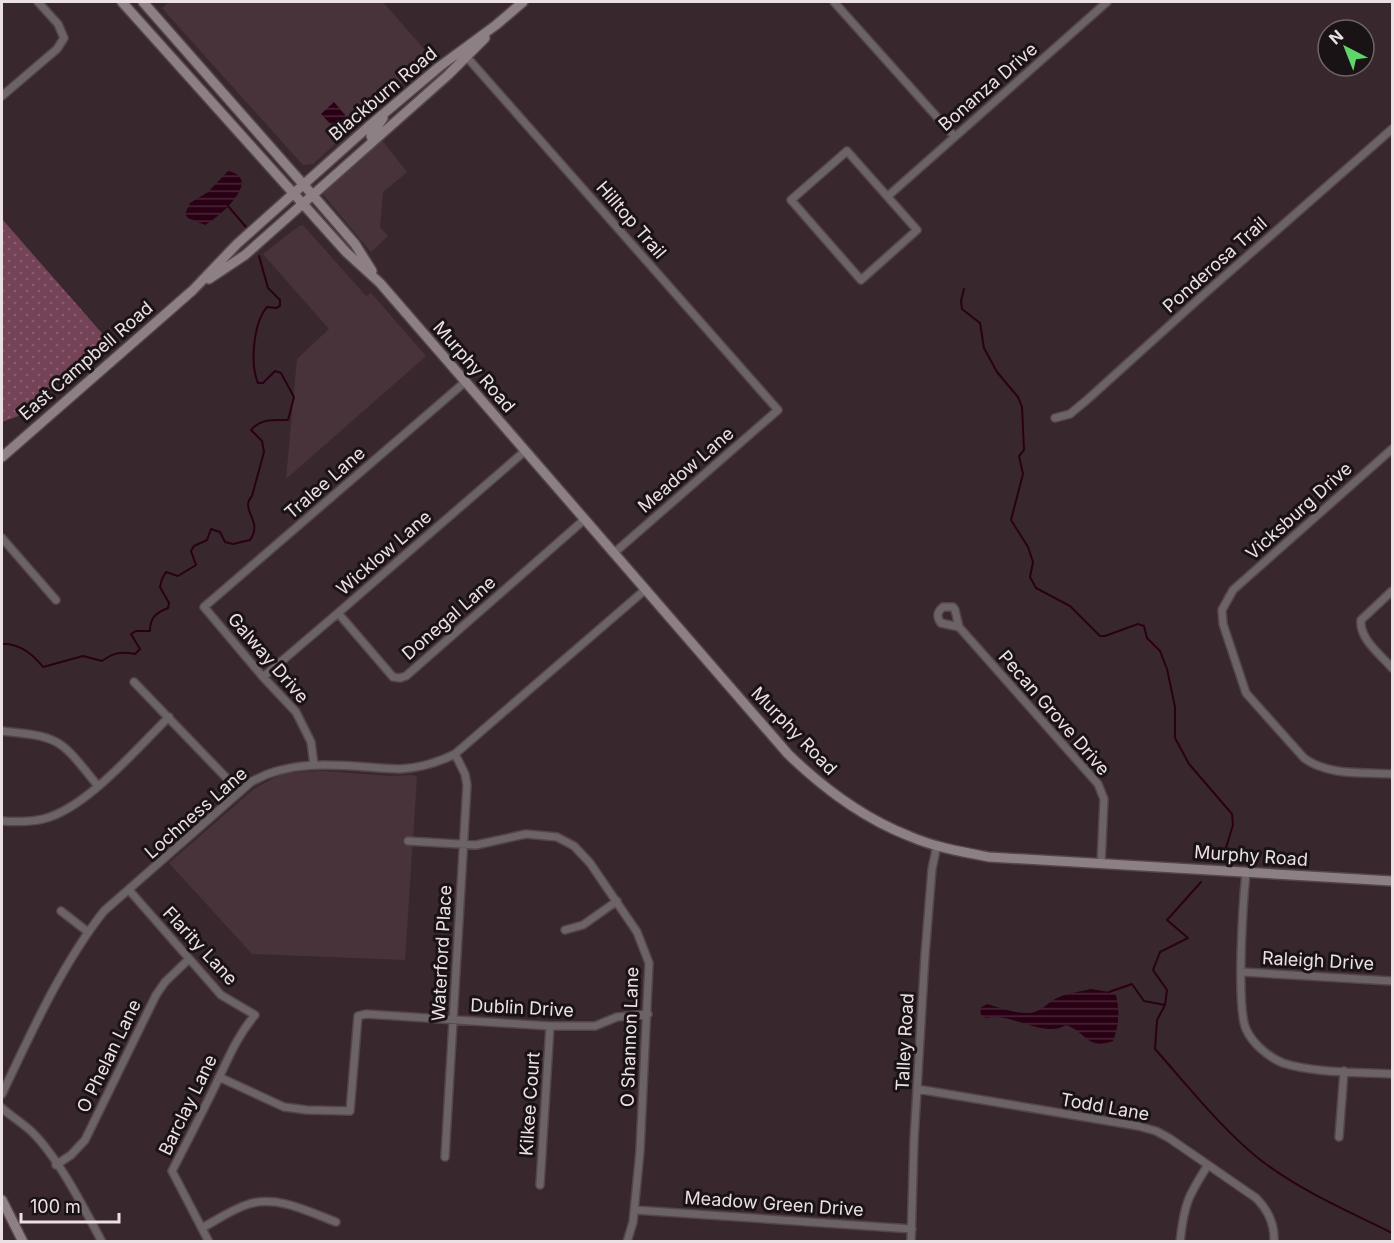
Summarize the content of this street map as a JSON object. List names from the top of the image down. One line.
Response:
{"streets":{"main road":["Blackburn Road","East Campbell Road","Murphy Road"],"street":["Bonanza Drive","Hilltop Trail","Ponderosa Trail","Meadow Lane","Tralee Lane","Vicksburg Drive","Wicklow Lane","Donegal Lane","Galway Drive","Pecan Grove Drive","Lochness Lane","Flarity Lane","Waterford Place","Raleigh Drive","Dublin Drive","O Shannon Lane","Talley Road","O Phelan Lane","Kilkee Court","Barclay Lane","Todd Lane","Meadow Green Drive"]},"crossings":[["Blackburn Road","Hilltop Trail"],["Blackburn Road","East Campbell Road"],["Blackburn Road","Murphy Road"],["Hilltop Trail","Meadow Lane"],["East Campbell Road","Murphy Road"],["Murphy Road","Meadow Lane"],["Murphy Road","Tralee Lane"],["Murphy Road","Wicklow Lane"],["Murphy Road","Donegal Lane"],["Murphy Road","Pecan Grove Drive"],["Murphy Road","Lochness Lane"],["Murphy Road","Talley Road"],["Tralee Lane","Galway Drive"],["Wicklow Lane","Donegal Lane"],["Wicklow Lane","Galway Drive"],["Galway Drive","Lochness Lane"],["Lochness Lane","Flarity Lane"],["Lochness Lane","Waterford Place"],["Flarity Lane","O Phelan Lane"],["Flarity Lane","Barclay Lane"],["Waterford Place","Dublin Drive"],["Waterford Place","O Shannon Lane"],["Dublin Drive","O Shannon Lane"],["Dublin Drive","Kilkee Court"],["Dublin Drive","Barclay Lane"],["O Shannon Lane","Meadow Green Drive"],["Talley Road","Todd Lane"],["Talley Road","Meadow Green Drive"]],"scale_bar":"100 m","north":"top left"}
